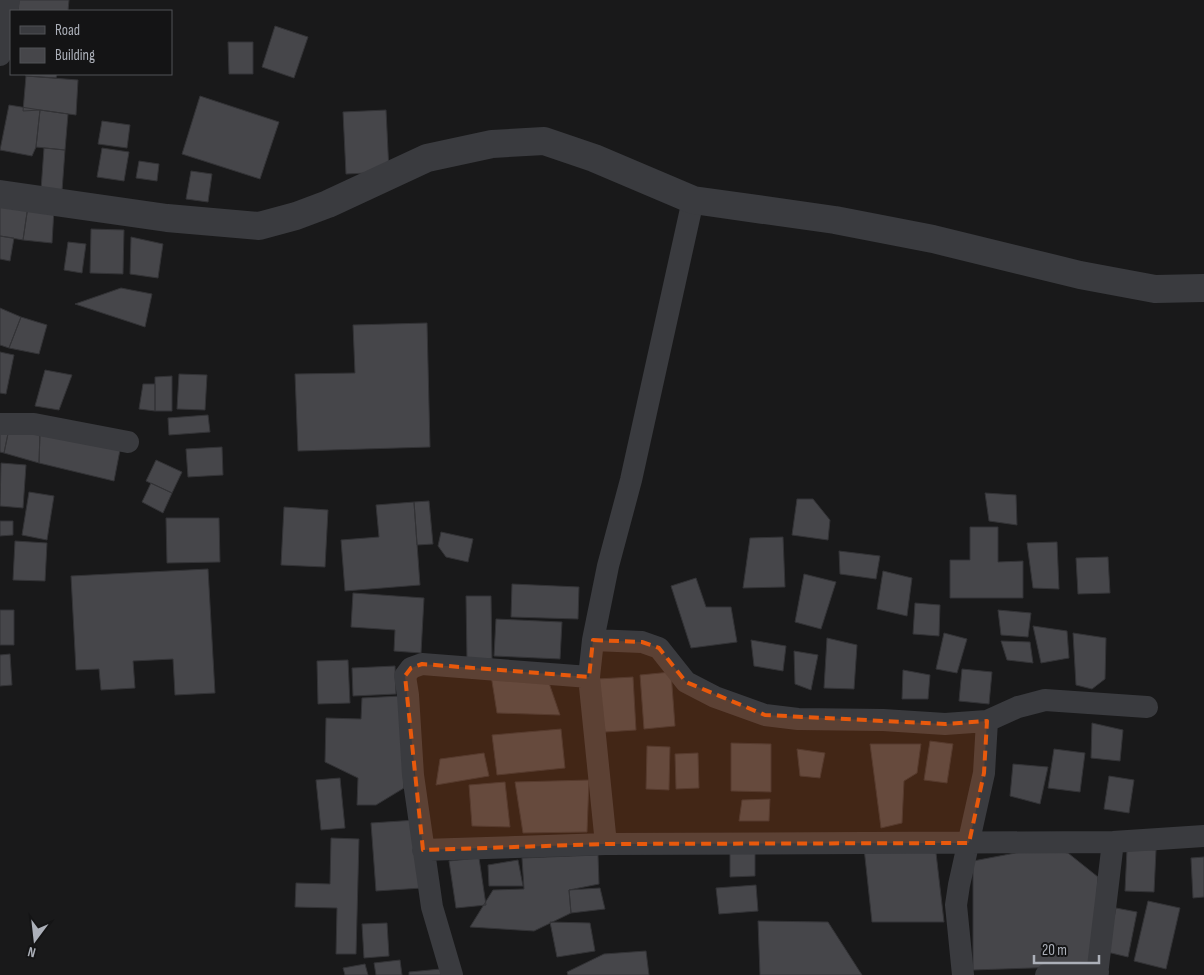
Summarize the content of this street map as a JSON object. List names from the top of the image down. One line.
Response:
{"legend":["Road","Building"],"scale_bar":"20 m","north":"bottom"}
